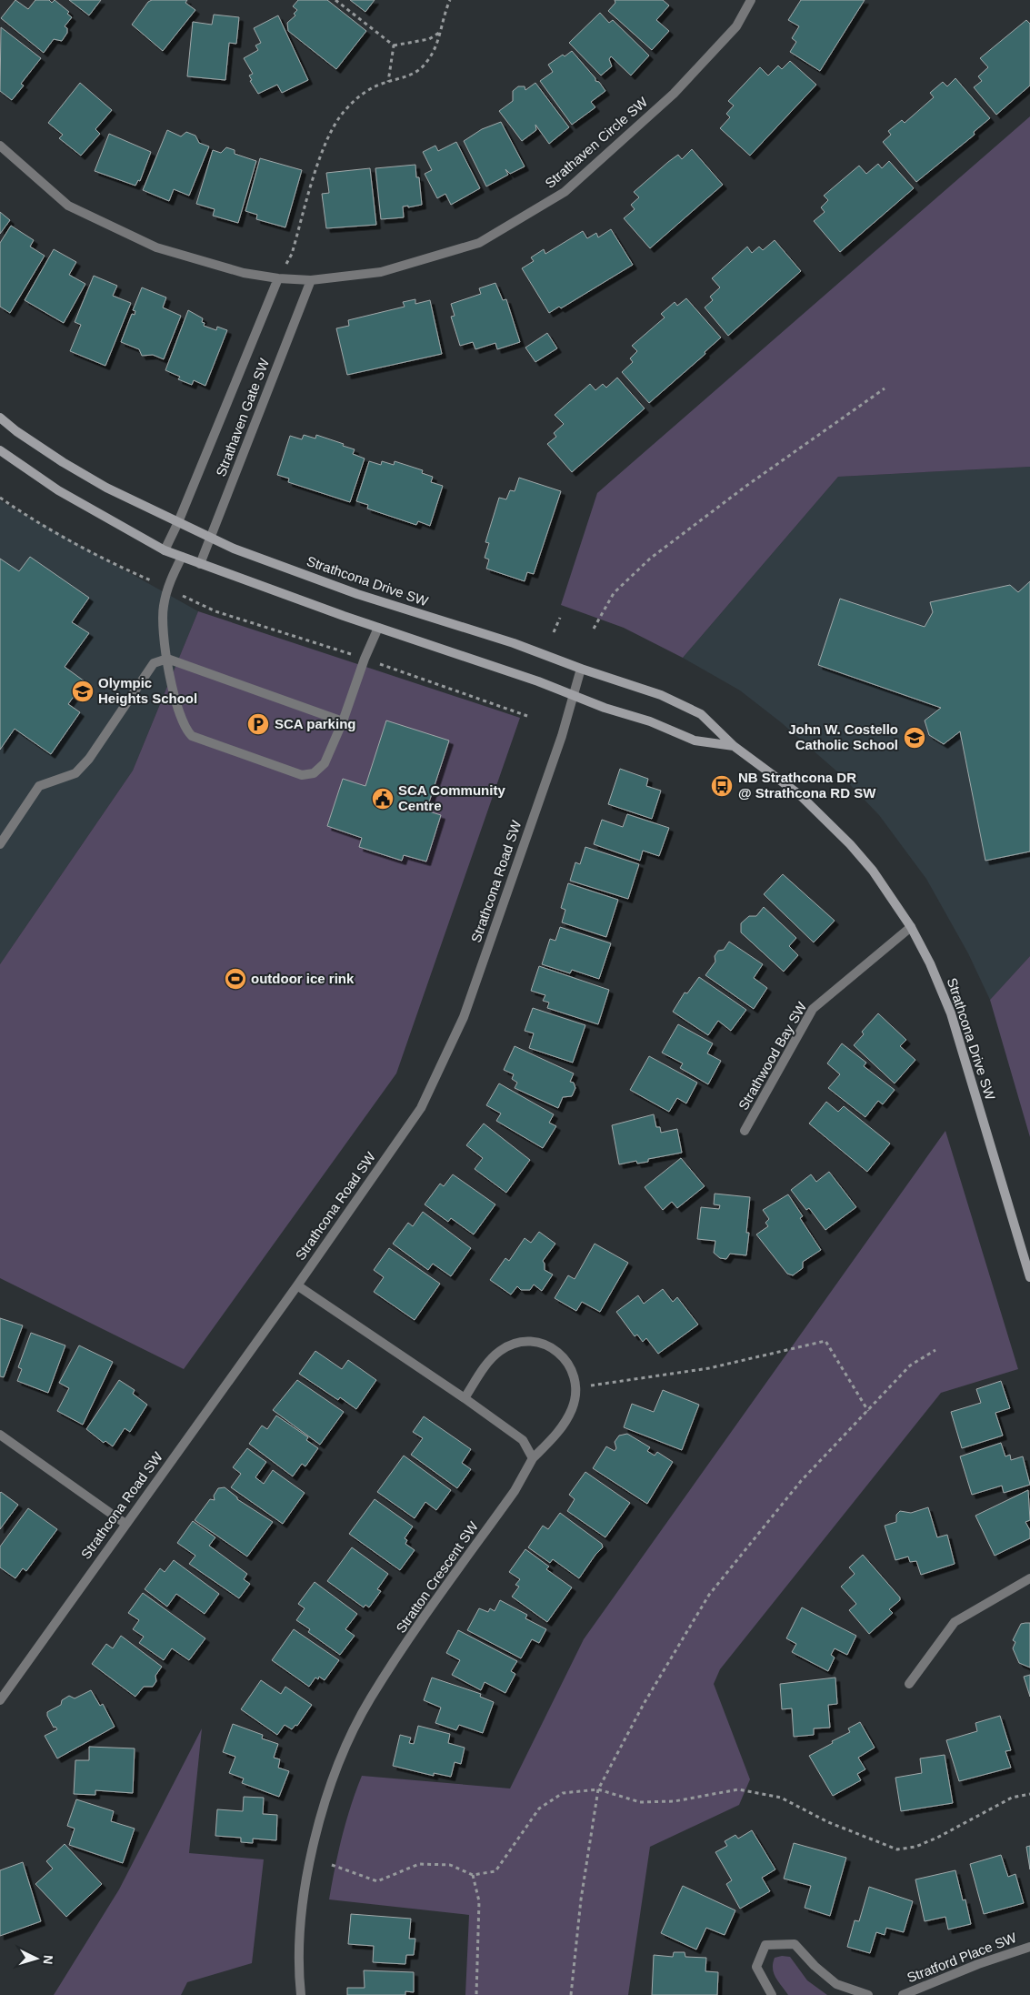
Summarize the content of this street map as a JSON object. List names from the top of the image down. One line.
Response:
{"streets":{"street":["Strathaven Circle SW","Strathaven Gate SW","Strathcona Drive SW","Strathcona Road SW","Strathwood Bay SW","Stratton Crescent SW","Stratford Place SW"]},"crossings":[["Strathaven Circle SW","Strathaven Gate SW"],["Strathaven Gate SW","Strathcona Drive SW"],["Strathcona Drive SW","Strathcona Road SW"],["Strathcona Drive SW","Strathwood Bay SW"]],"places":{"school or university":["Olympic Heights School","John W. Costello Catholic School"],"parking":["SCA parking"],"bus stop":["NB Strathcona DR @ Strathcona RD SW"],"public building":["SCA Community Centre"],"sports":["outdoor ice rink"]},"north":"right"}
